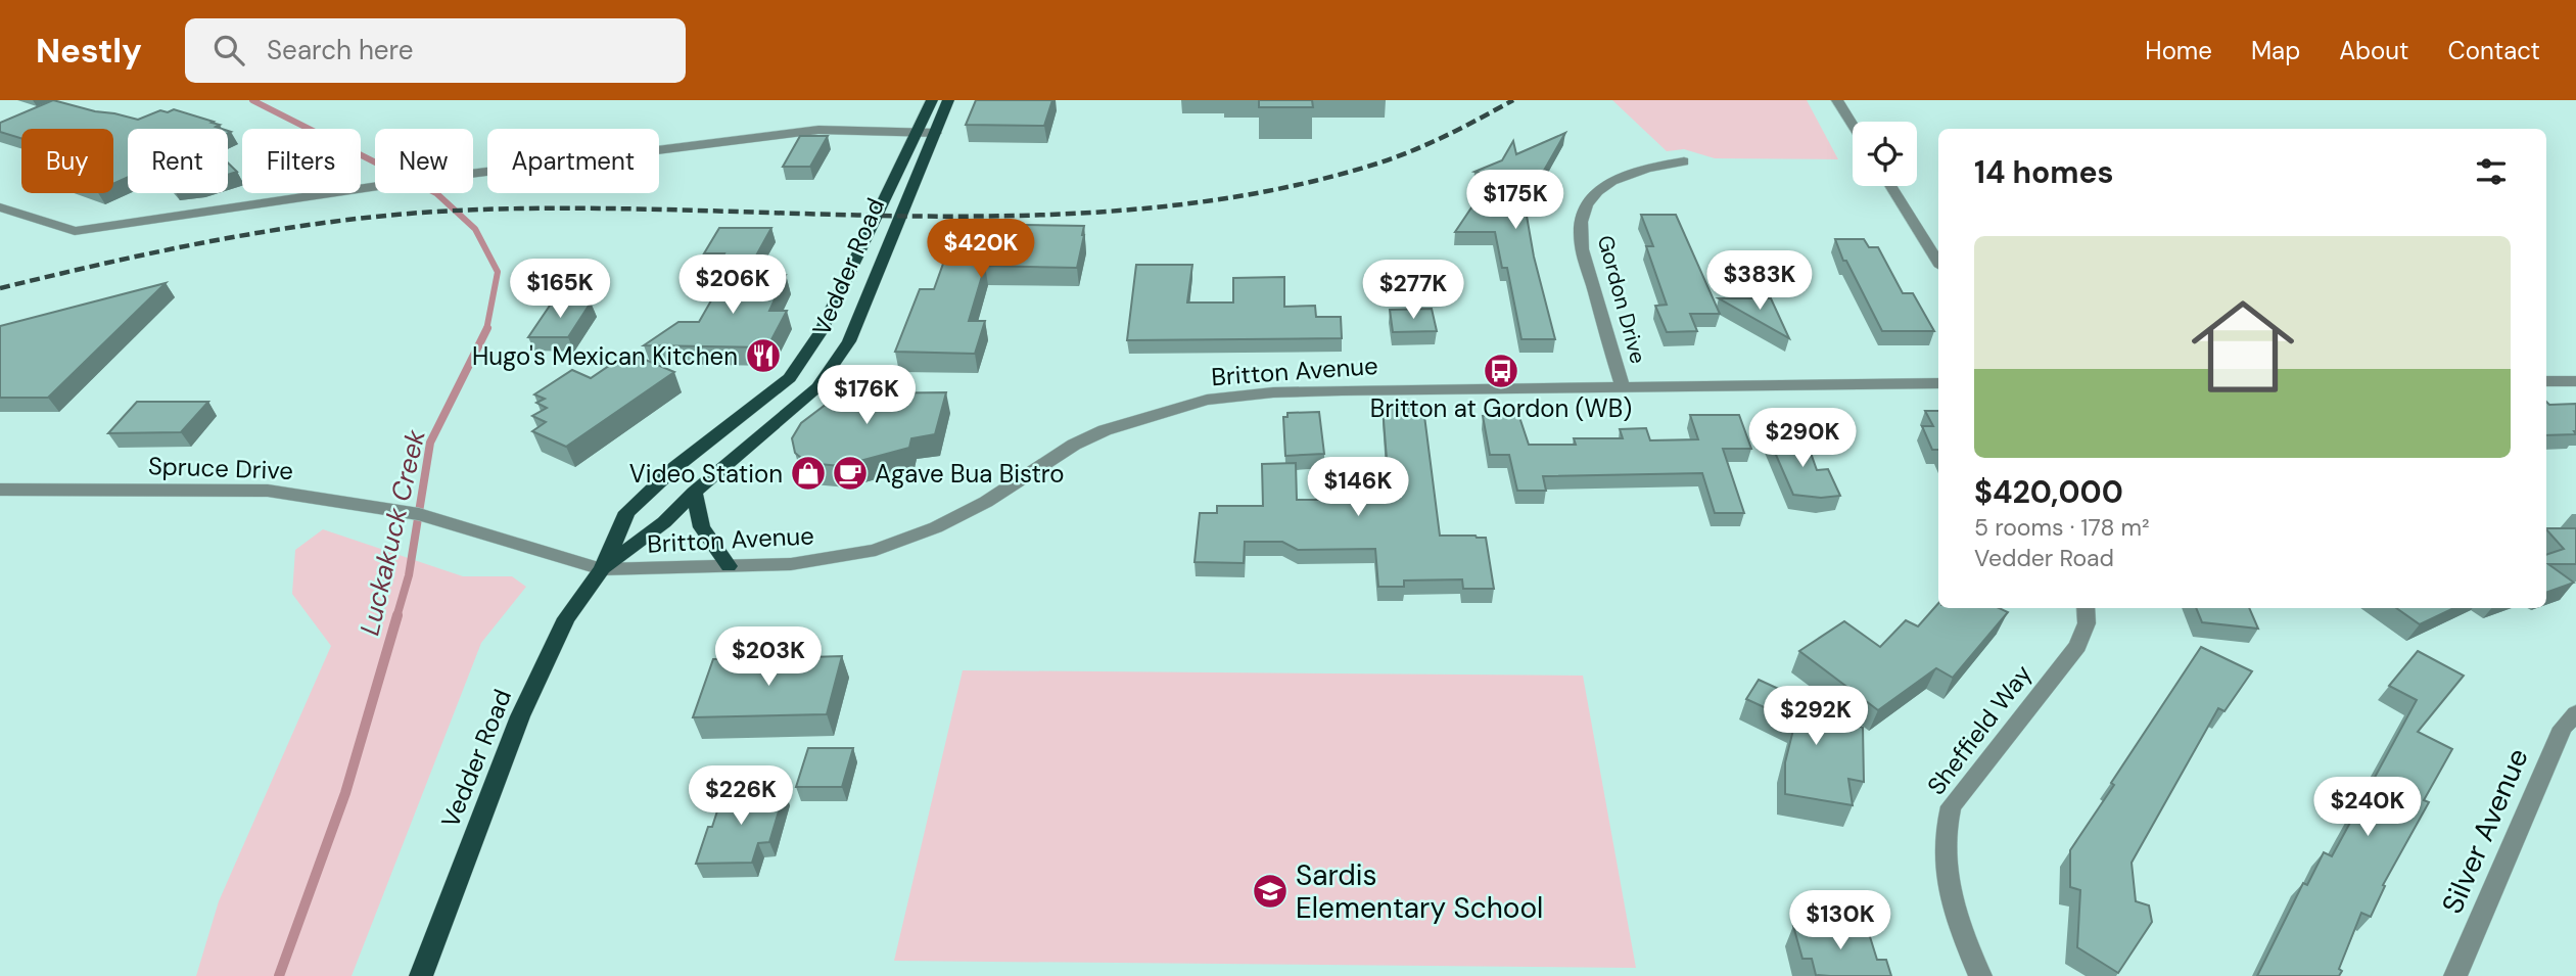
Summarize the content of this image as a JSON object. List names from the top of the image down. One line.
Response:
{"streets":{"main road":["Vedder Road"],"street":["Gordon Drive","Britton Avenue","Spruce Drive","Sheffield Way","Silver Avenue"]},"crossings":[["Vedder Road","Britton Avenue"],["Vedder Road","Spruce Drive"],["Gordon Drive","Britton Avenue"],["Britton Avenue","Spruce Drive"]],"water":["Luckakuck Creek"],"places":{"restaurant":["Hugo's Mexican Kitchen"],"bus stop":["Britton at Gordon (WB)"],"shop":["Video Station"],"cafe":["Agave Bua Bistro"],"school or university":["Sardis Elementary School"]},"page":{"header":"Nestly","search":"Search here","nav":["Home","Map","About","Contact"],"chip":["Buy","Rent","Filters","New","Apartment"],"heading":"14 homes","price":["$175K","$420K","$383K","$206K","$165K","$277K","$176K","$290K","$146K","$203K","$292K","$226K","$240K","$130K"],"list":[{"name":"$420,000","note":"5 rooms · 178 m² · Vedder Road"}]}}
